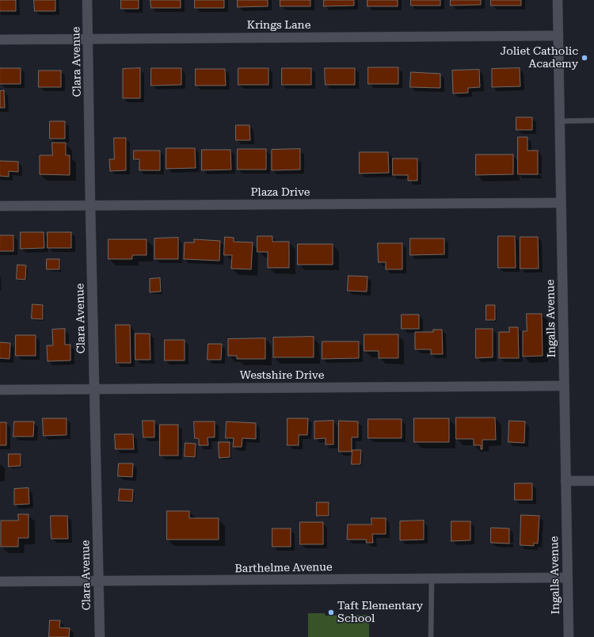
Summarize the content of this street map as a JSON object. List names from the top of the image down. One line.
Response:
{"streets":{"street":["Krings Lane","Clara Avenue","Plaza Drive","Ingalls Avenue","Westshire Drive","Barthelme Avenue"]},"crossings":[["Krings Lane","Clara Avenue"],["Krings Lane","Ingalls Avenue"],["Clara Avenue","Plaza Drive"],["Clara Avenue","Westshire Drive"],["Clara Avenue","Barthelme Avenue"],["Plaza Drive","Ingalls Avenue"],["Ingalls Avenue","Westshire Drive"],["Ingalls Avenue","Barthelme Avenue"]],"places":["Joliet Catholic Academy","Taft Elementary School"]}
